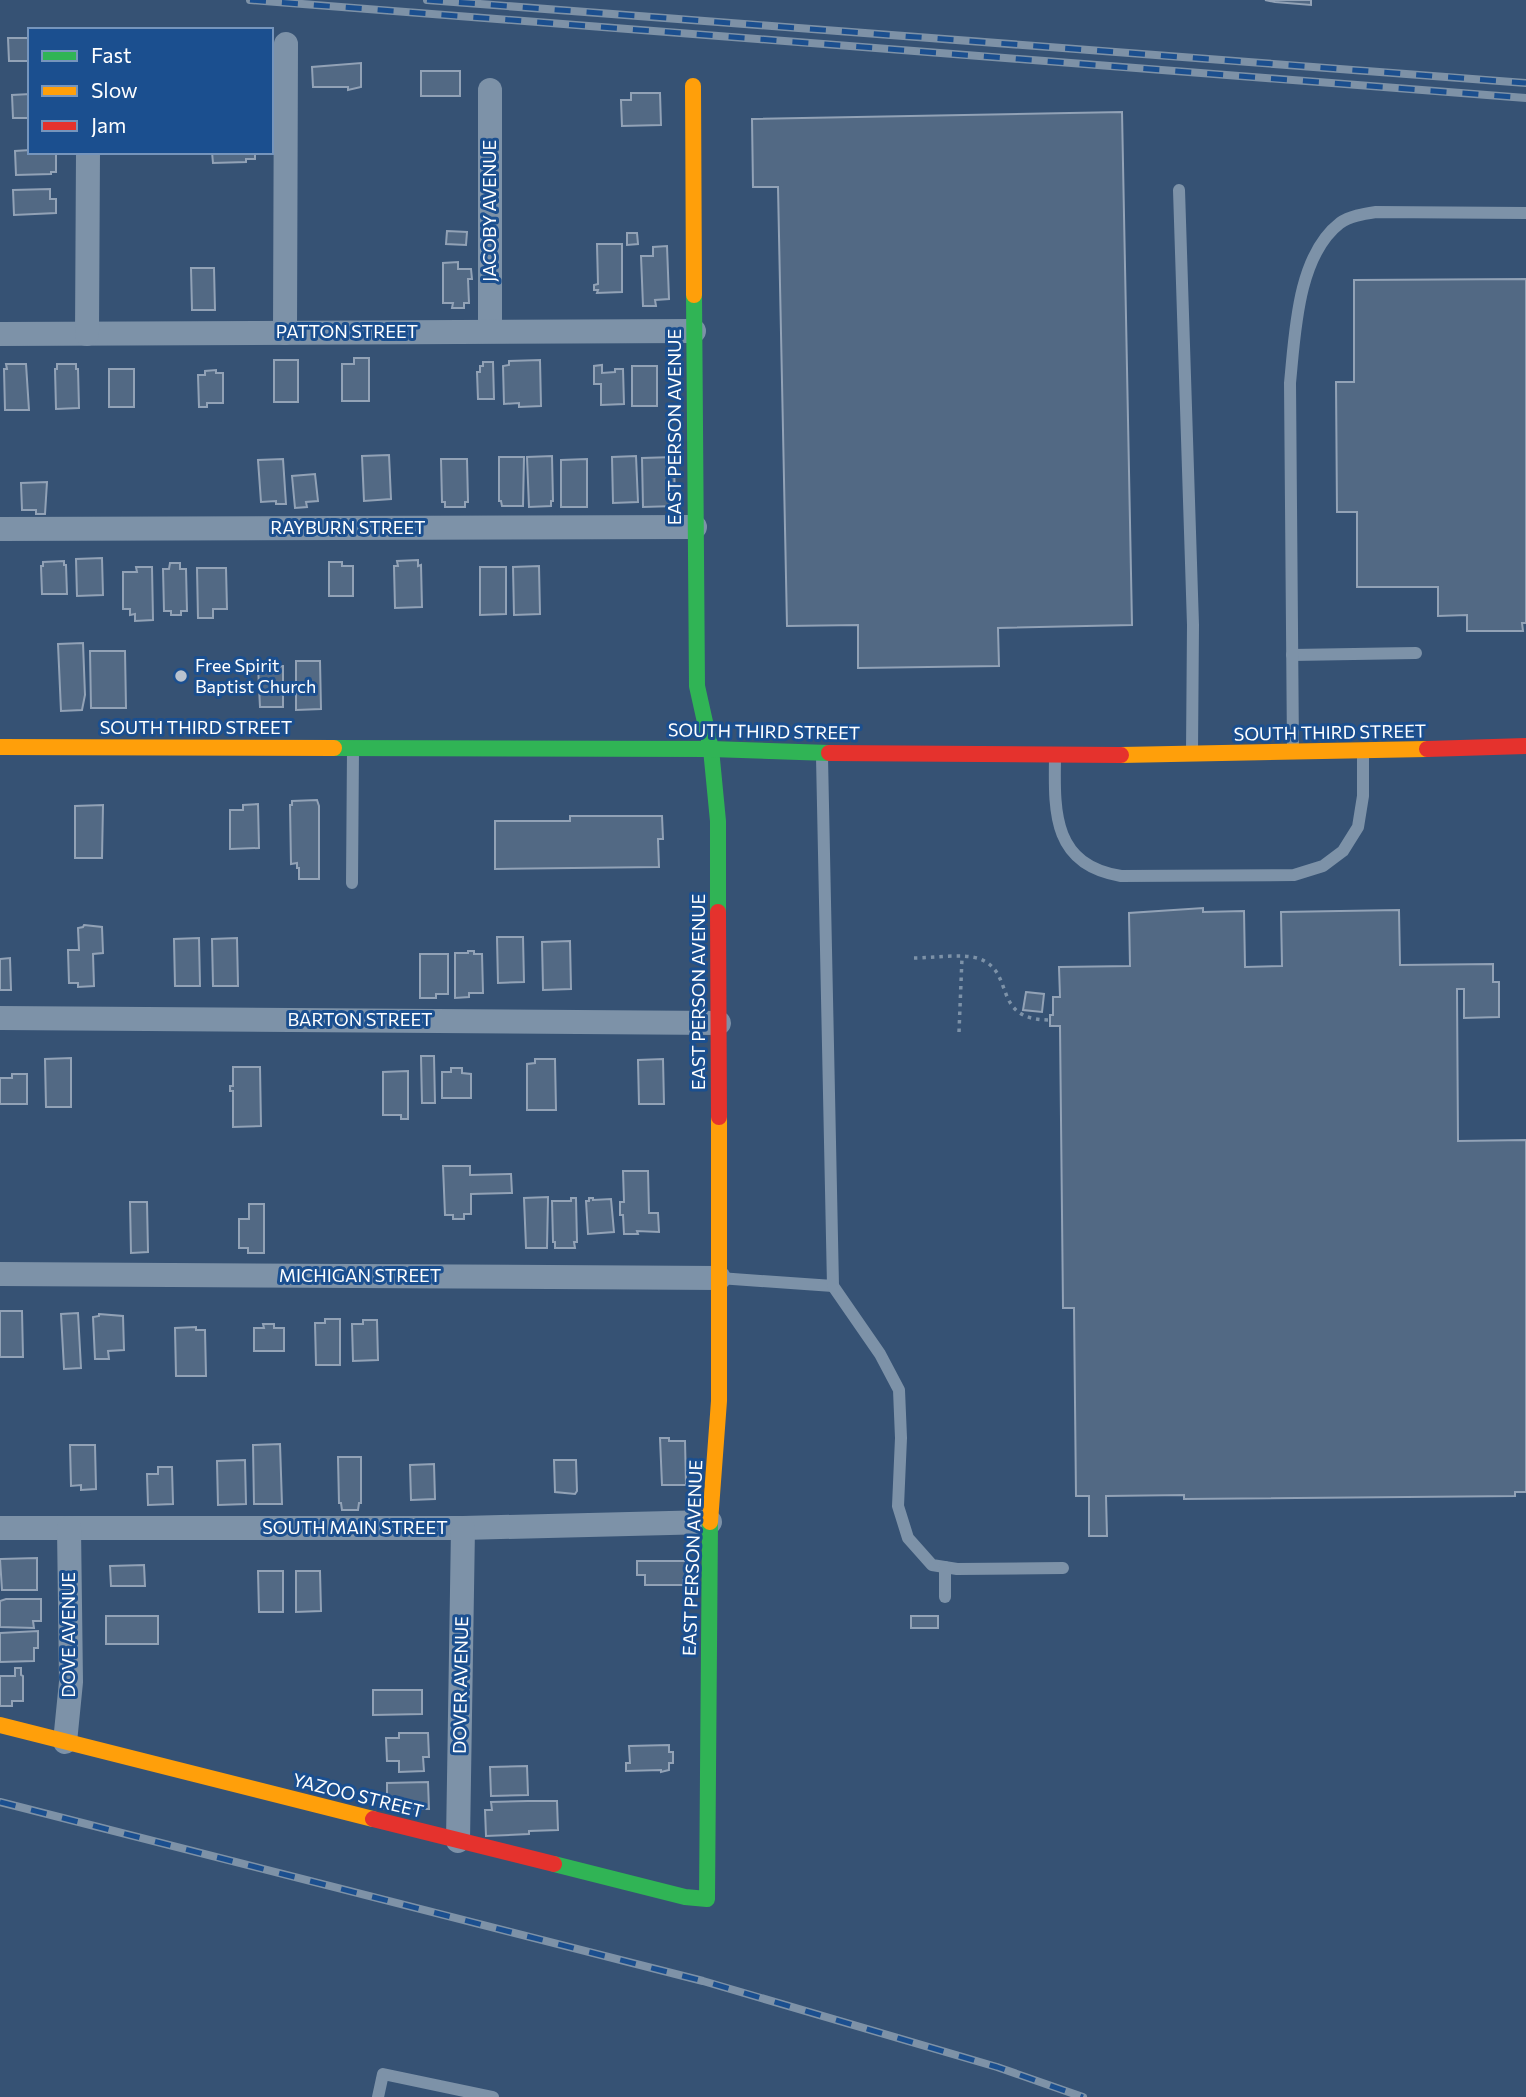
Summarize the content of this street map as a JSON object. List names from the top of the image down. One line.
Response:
{"streets":{"street":["JACOBY AVENUE","PATTON STREET","EAST PERSON AVENUE","RAYBURN STREET","SOUTH THIRD STREET","BARTON STREET","MICHIGAN STREET","SOUTH MAIN STREET","DOVE AVENUE","DOVER AVENUE","YAZOO STREET"]},"crossings":[["JACOBY AVENUE","PATTON STREET"],["PATTON STREET","EAST PERSON AVENUE"],["EAST PERSON AVENUE","RAYBURN STREET"],["EAST PERSON AVENUE","SOUTH THIRD STREET"],["EAST PERSON AVENUE","BARTON STREET"],["EAST PERSON AVENUE","MICHIGAN STREET"],["EAST PERSON AVENUE","SOUTH MAIN STREET"],["EAST PERSON AVENUE","YAZOO STREET"],["SOUTH MAIN STREET","DOVE AVENUE"],["SOUTH MAIN STREET","DOVER AVENUE"],["DOVE AVENUE","YAZOO STREET"],["DOVER AVENUE","YAZOO STREET"]],"places":["Free Spirit Baptist Church"],"legend":["Fast","Slow","Jam"]}
